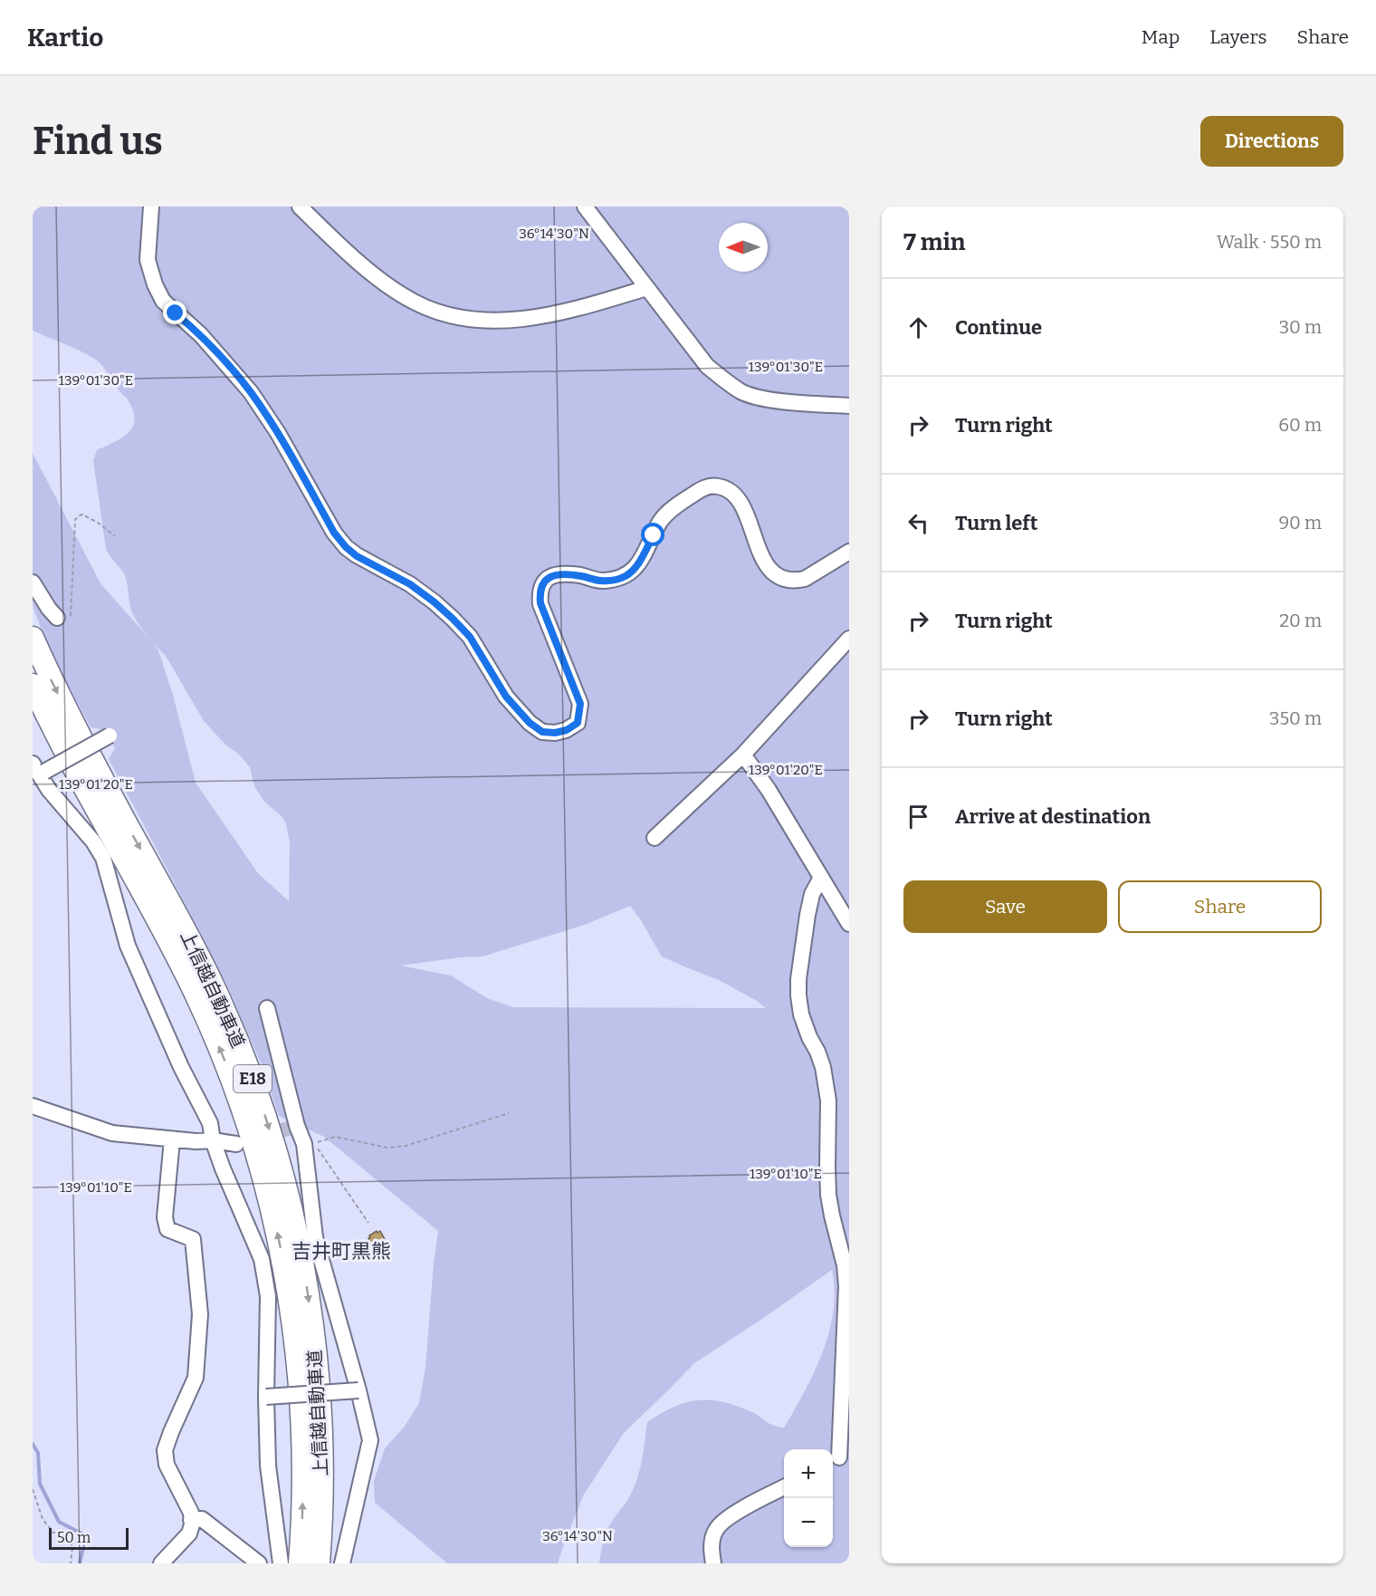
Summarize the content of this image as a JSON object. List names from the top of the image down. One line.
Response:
{"streets":{"highway":["上信越自動車道","E18"]},"districts":["吉井町黒熊"],"scale_bar":"50 m","north":"left","page":{"header":"Kartio","nav":["Map","Layers","Share"],"buttons":["Directions",["Save","Share"]],"title":"Find us","heading":["7 min","Walk · 550 m"],"list":[["Continue","30 m"],["Turn right","60 m"],["Turn left","90 m"],["Turn right","20 m"],["Turn right","350 m"],"Arrive at destination"],"map_buttons":["+","−"],"scale":"50 m"},"coordinates":["36°14'30\"N","139°01'30\"E","139°01'20\"E","139°01'10\"E"]}
